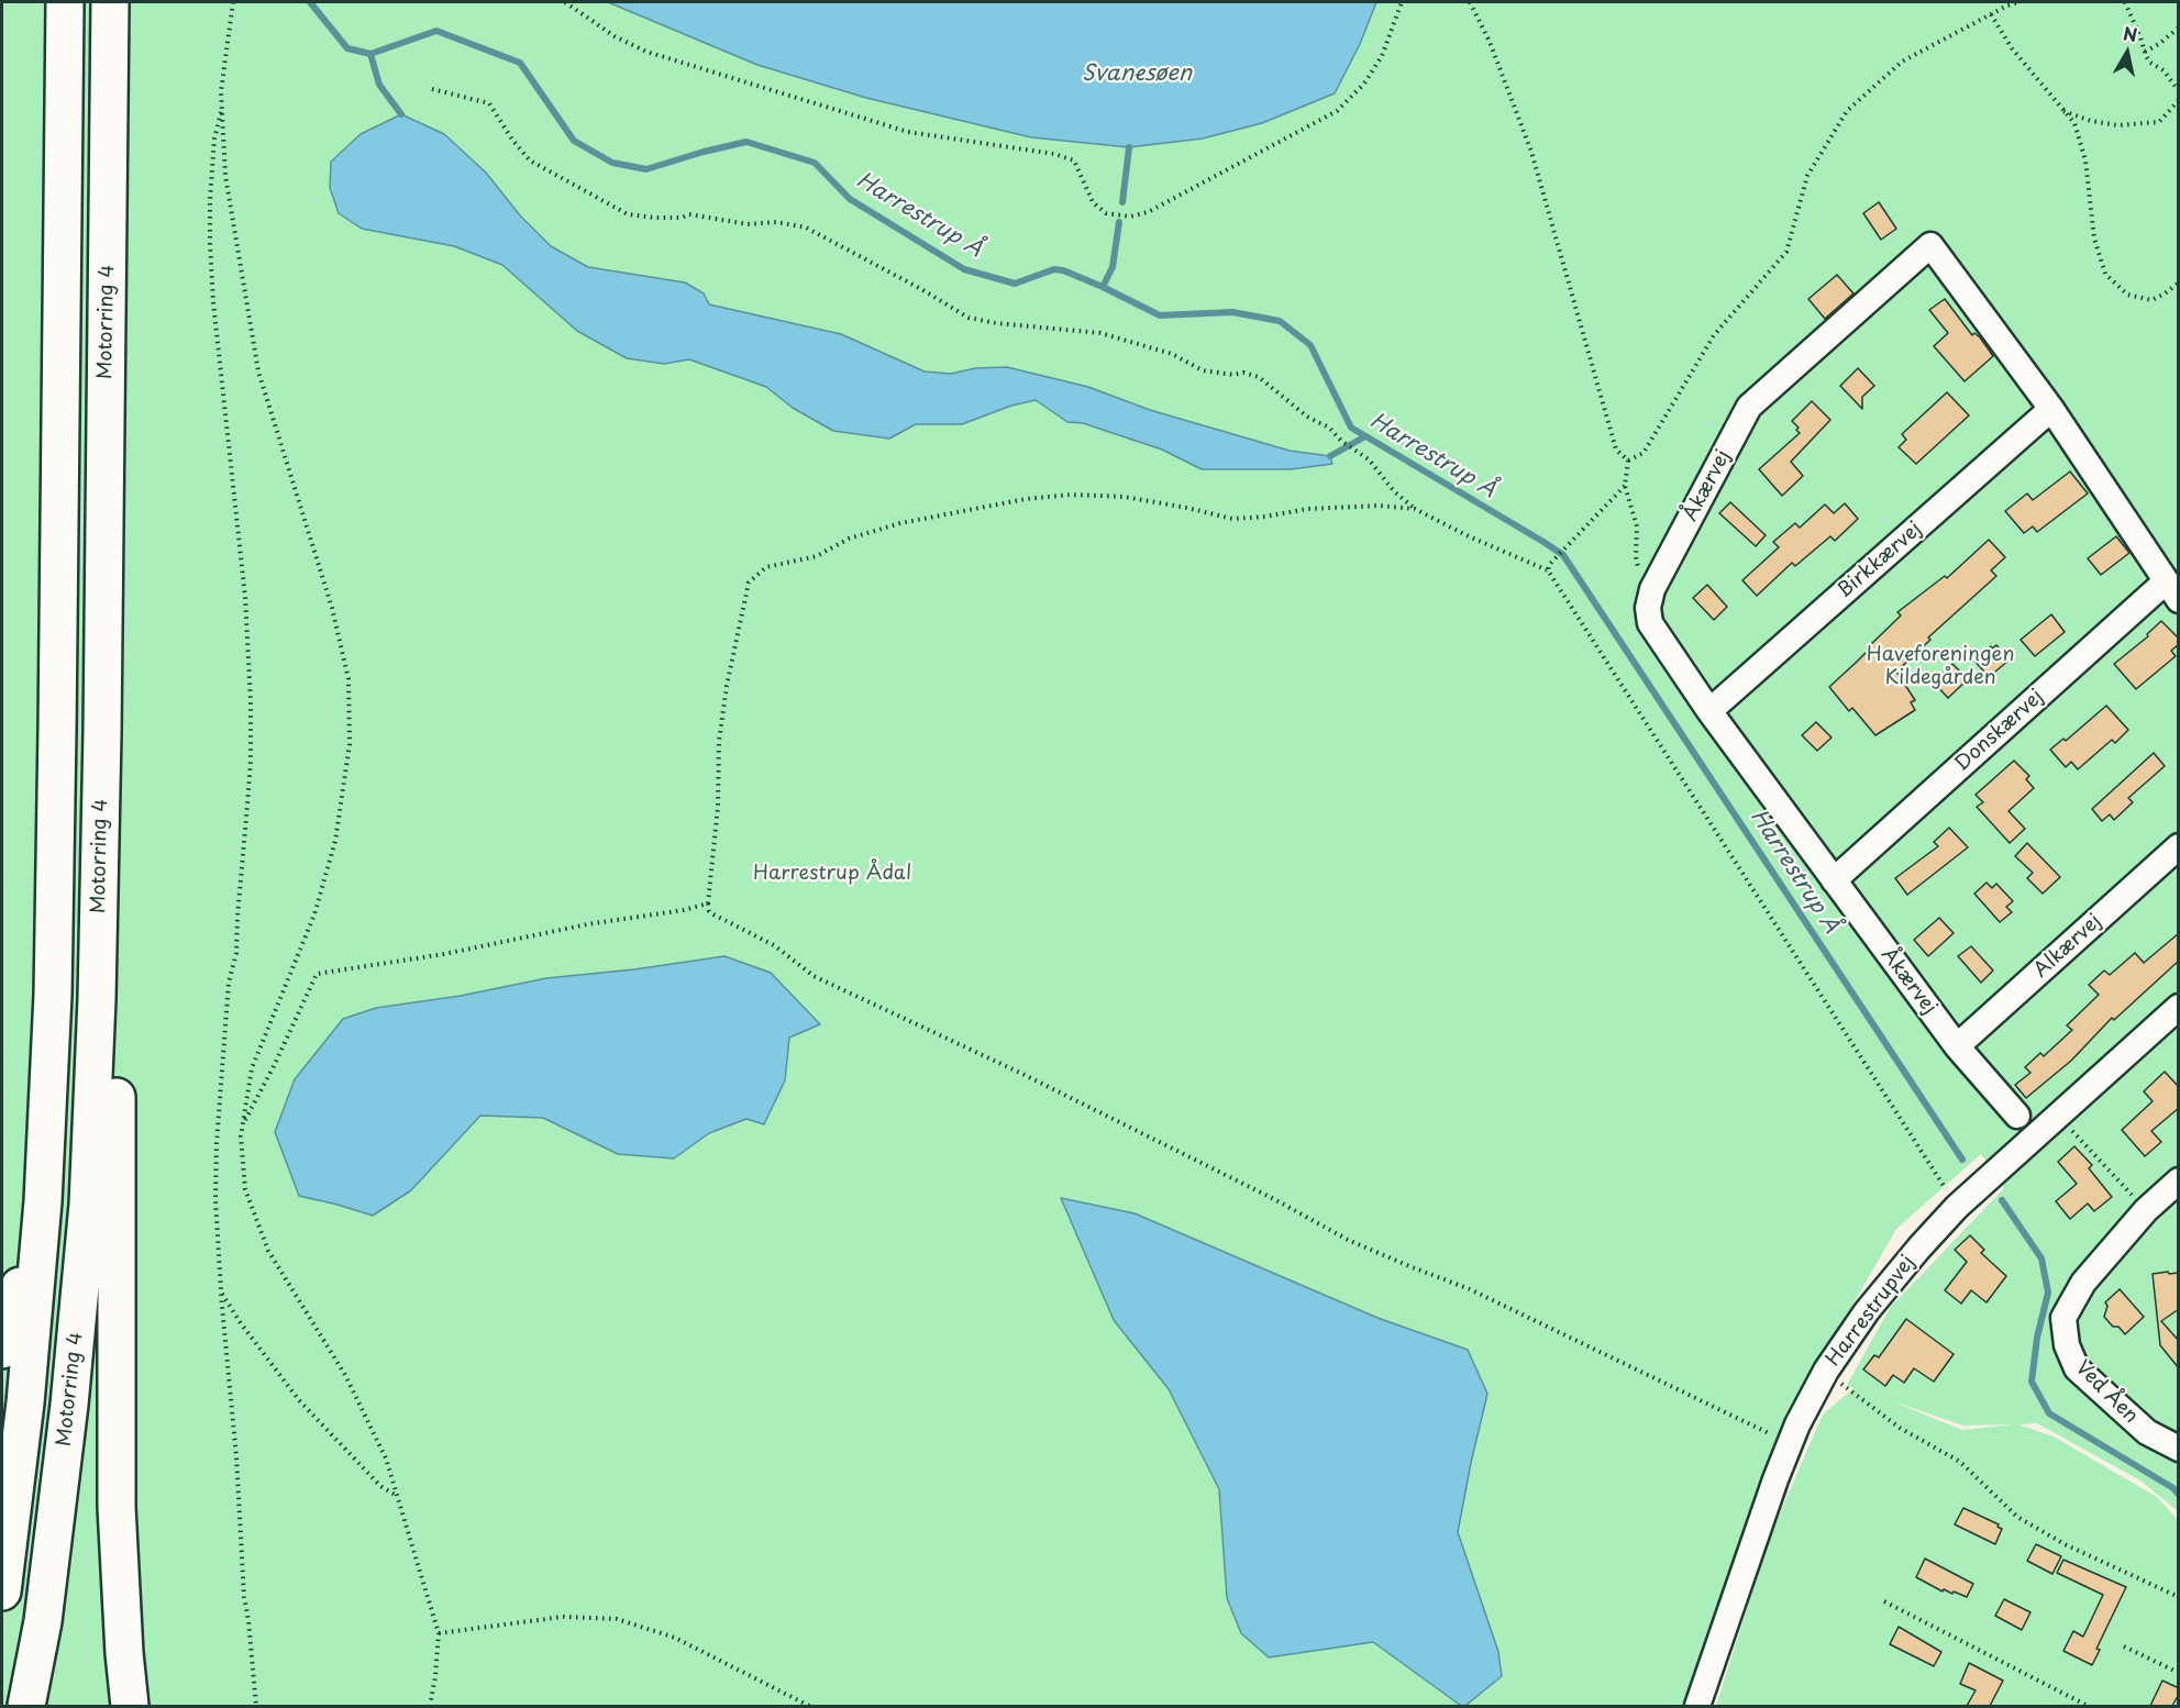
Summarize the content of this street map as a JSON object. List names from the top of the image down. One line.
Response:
{"streets":{"highway":["Motorring 4"],"street":["Åkærvej","Birkkærvej","Donskærvej","Alkærvej","Harrestrupvej","Ved Åen"]},"crossings":[["Åkærvej","Birkkærvej"],["Åkærvej","Donskærvej"],["Åkærvej","Alkærvej"]],"water":["Svanesøen","Harrestrup Å"],"parks":["Haveforeningen Kildegården","Harrestrup Ådal"],"north":"top"}
